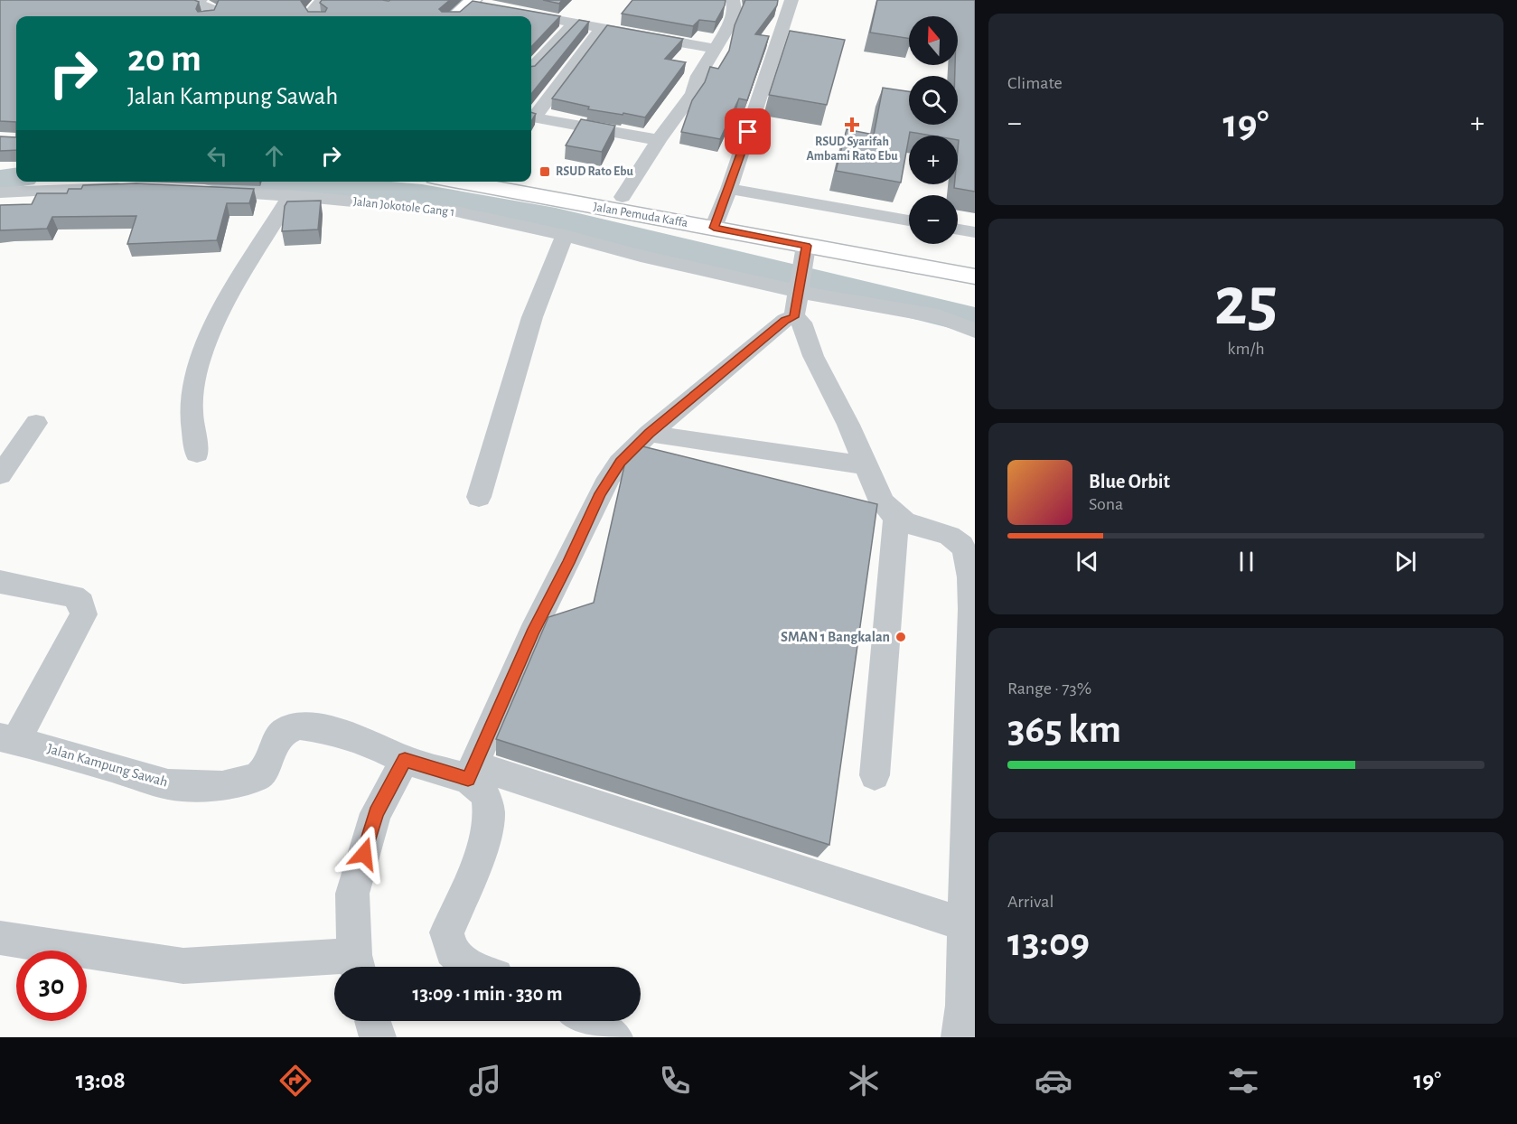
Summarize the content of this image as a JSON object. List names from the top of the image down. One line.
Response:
{"streets":{"highway":["Jalan Pemuda Kaffa"],"street":["Jalan Jokotole Gang 1","Jalan Kampung Sawah"]},"places":{"health":["RSUD Syarifah Ambami Rato Ebu"],"transit":["RSUD Rato Ebu"],"other":["SMAN 1 Bangkalan"]},"north":"top","page":{"tile":["Climate",["25","km/h"],["Range · 73%","365 km"],["Arrival","13:09"]],"map_buttons":["+","−"],"turn":["20 m","Jalan Kampung Sawah"],"heat":["−","19°","+"],"song":["Blue Orbit","Sona"],"limit":"30","trip":"13:09 · 1 min · 330 m","tabs":["13:08","19°"]}}
